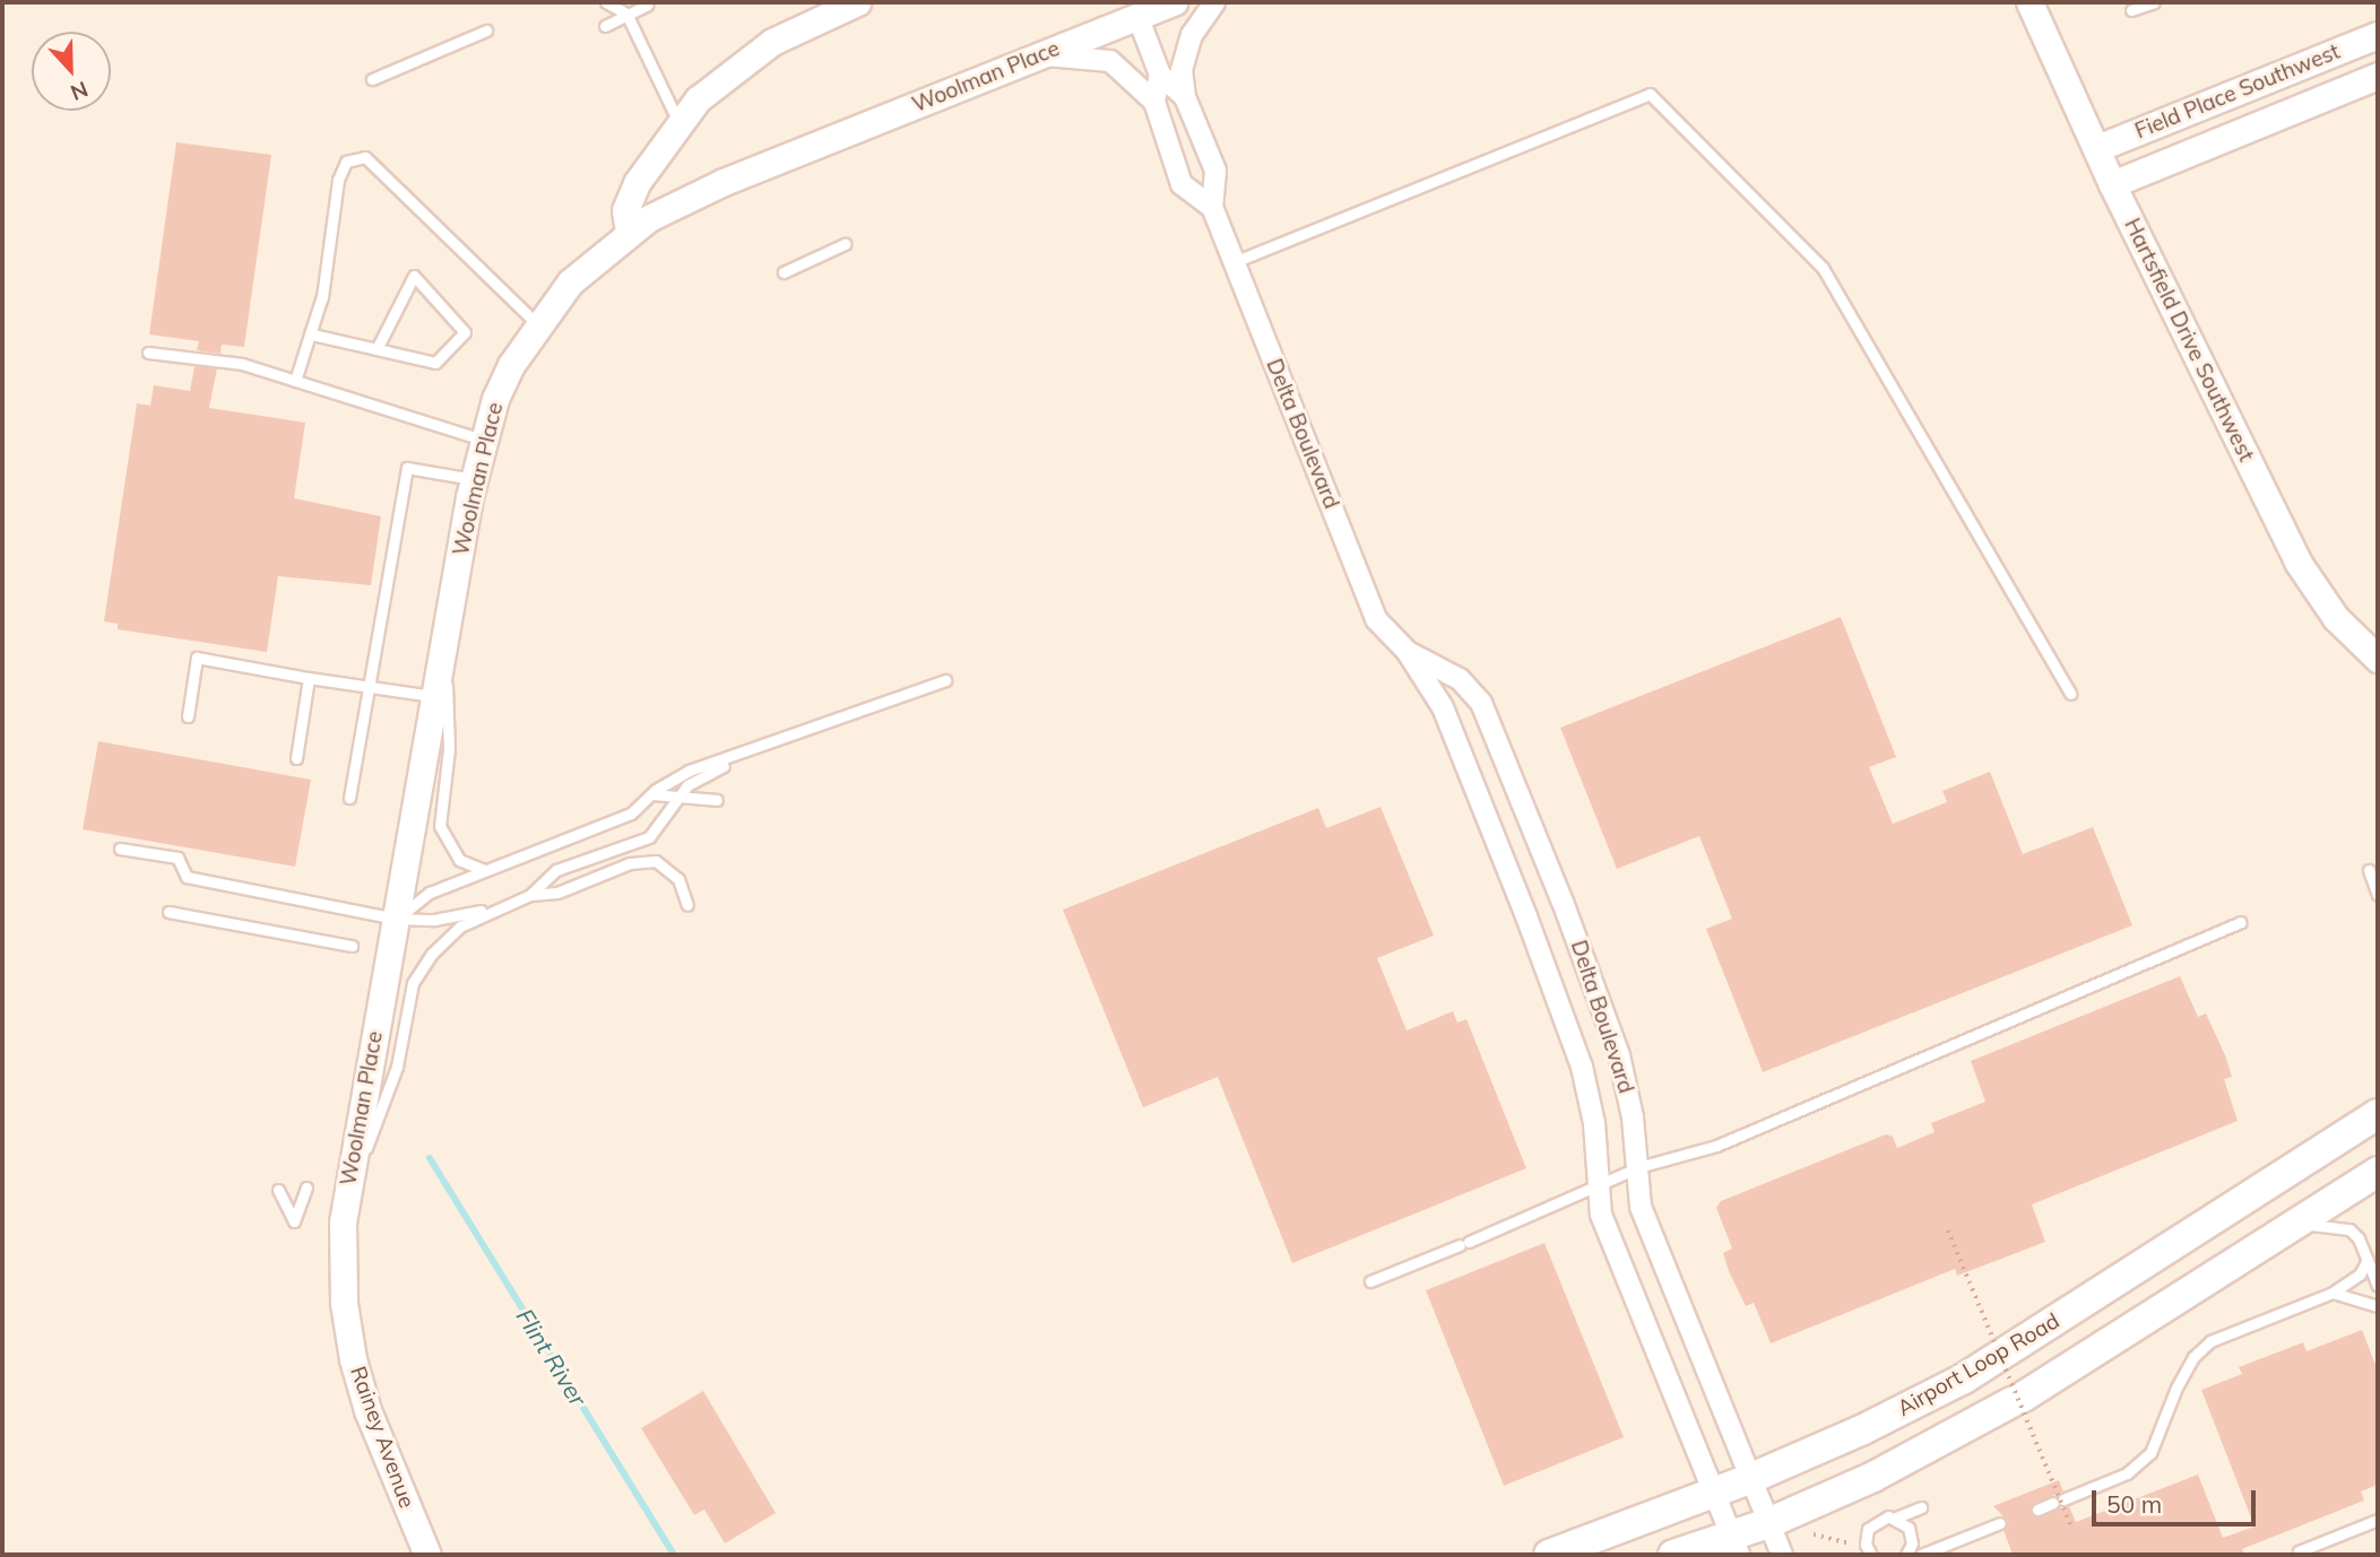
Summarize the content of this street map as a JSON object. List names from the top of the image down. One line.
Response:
{"streets":{"main road":["Airport Loop Road"],"street":["Woolman Place","Field Place Southwest","Hartsfield Drive Southwest","Delta Boulevard","Rainey Avenue"]},"crossings":[["Woolman Place","Delta Boulevard"],["Woolman Place","Rainey Avenue"],["Field Place Southwest","Hartsfield Drive Southwest"],["Delta Boulevard","Airport Loop Road"]],"water":["Flint River"],"scale_bar":"50 m","north":"bottom"}
